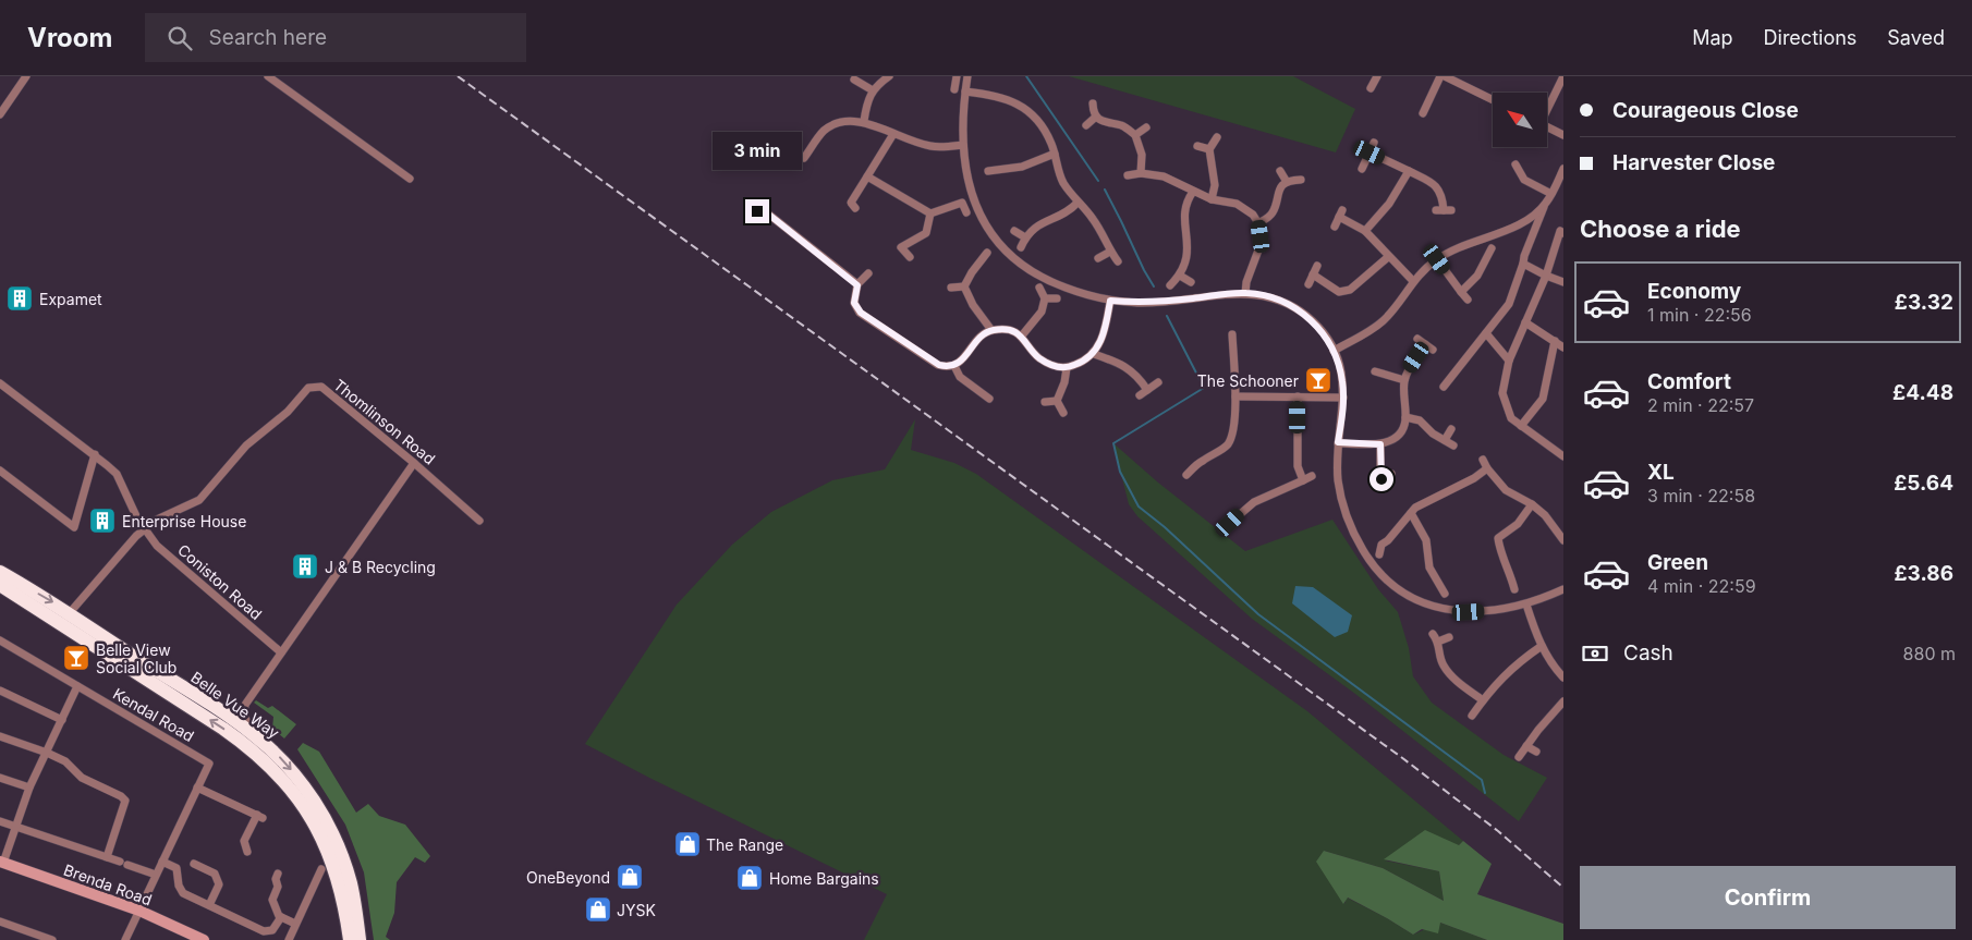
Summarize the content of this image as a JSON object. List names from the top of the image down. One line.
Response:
{"streets":{"highway":["Belle Vue Way"],"main road":["Brenda Road"],"street":["Thomlinson Road","Coniston Road","Kendal Road"]},"crossings":[["Thomlinson Road","Coniston Road"],["Thomlinson Road","Belle Vue Way"]],"places":{"building":["Expamet","Enterprise House","J & B Recycling"],"bar":["The Schooner","Belle View Social Club"],"shop":["The Range","OneBeyond","Home Bargains","JYSK"]},"north":"top left","page":{"header":"Vroom","search":"Search here","nav":["Map","Directions","Saved"],"banner":["Courageous Close","Harvester Close"],"bubble":"3 min","heading":"Choose a ride","list":[{"name":"Economy","note":"1 min · 22:56","value":"£3.32"},{"name":"Comfort","note":"2 min · 22:57","value":"£4.48"},{"name":"XL","note":"3 min · 22:58","value":"£5.64"},{"name":"Green","note":"4 min · 22:59","value":"£3.86"}],"pay":["Cash","880 m"],"buttons":"Confirm"}}
